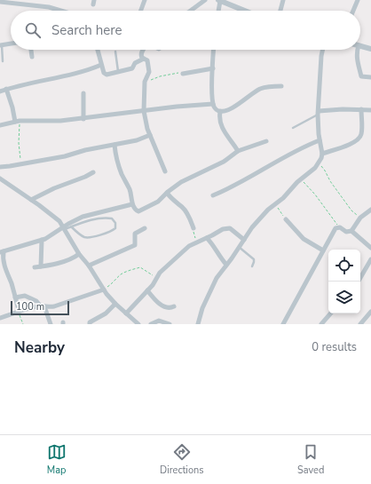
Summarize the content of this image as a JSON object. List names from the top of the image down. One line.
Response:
{"scale_bar":"100 m","page":{"search":"Search here","scale":"100 m","heading":["Nearby","0 results"],"nav":["Map","Directions","Saved"]}}
